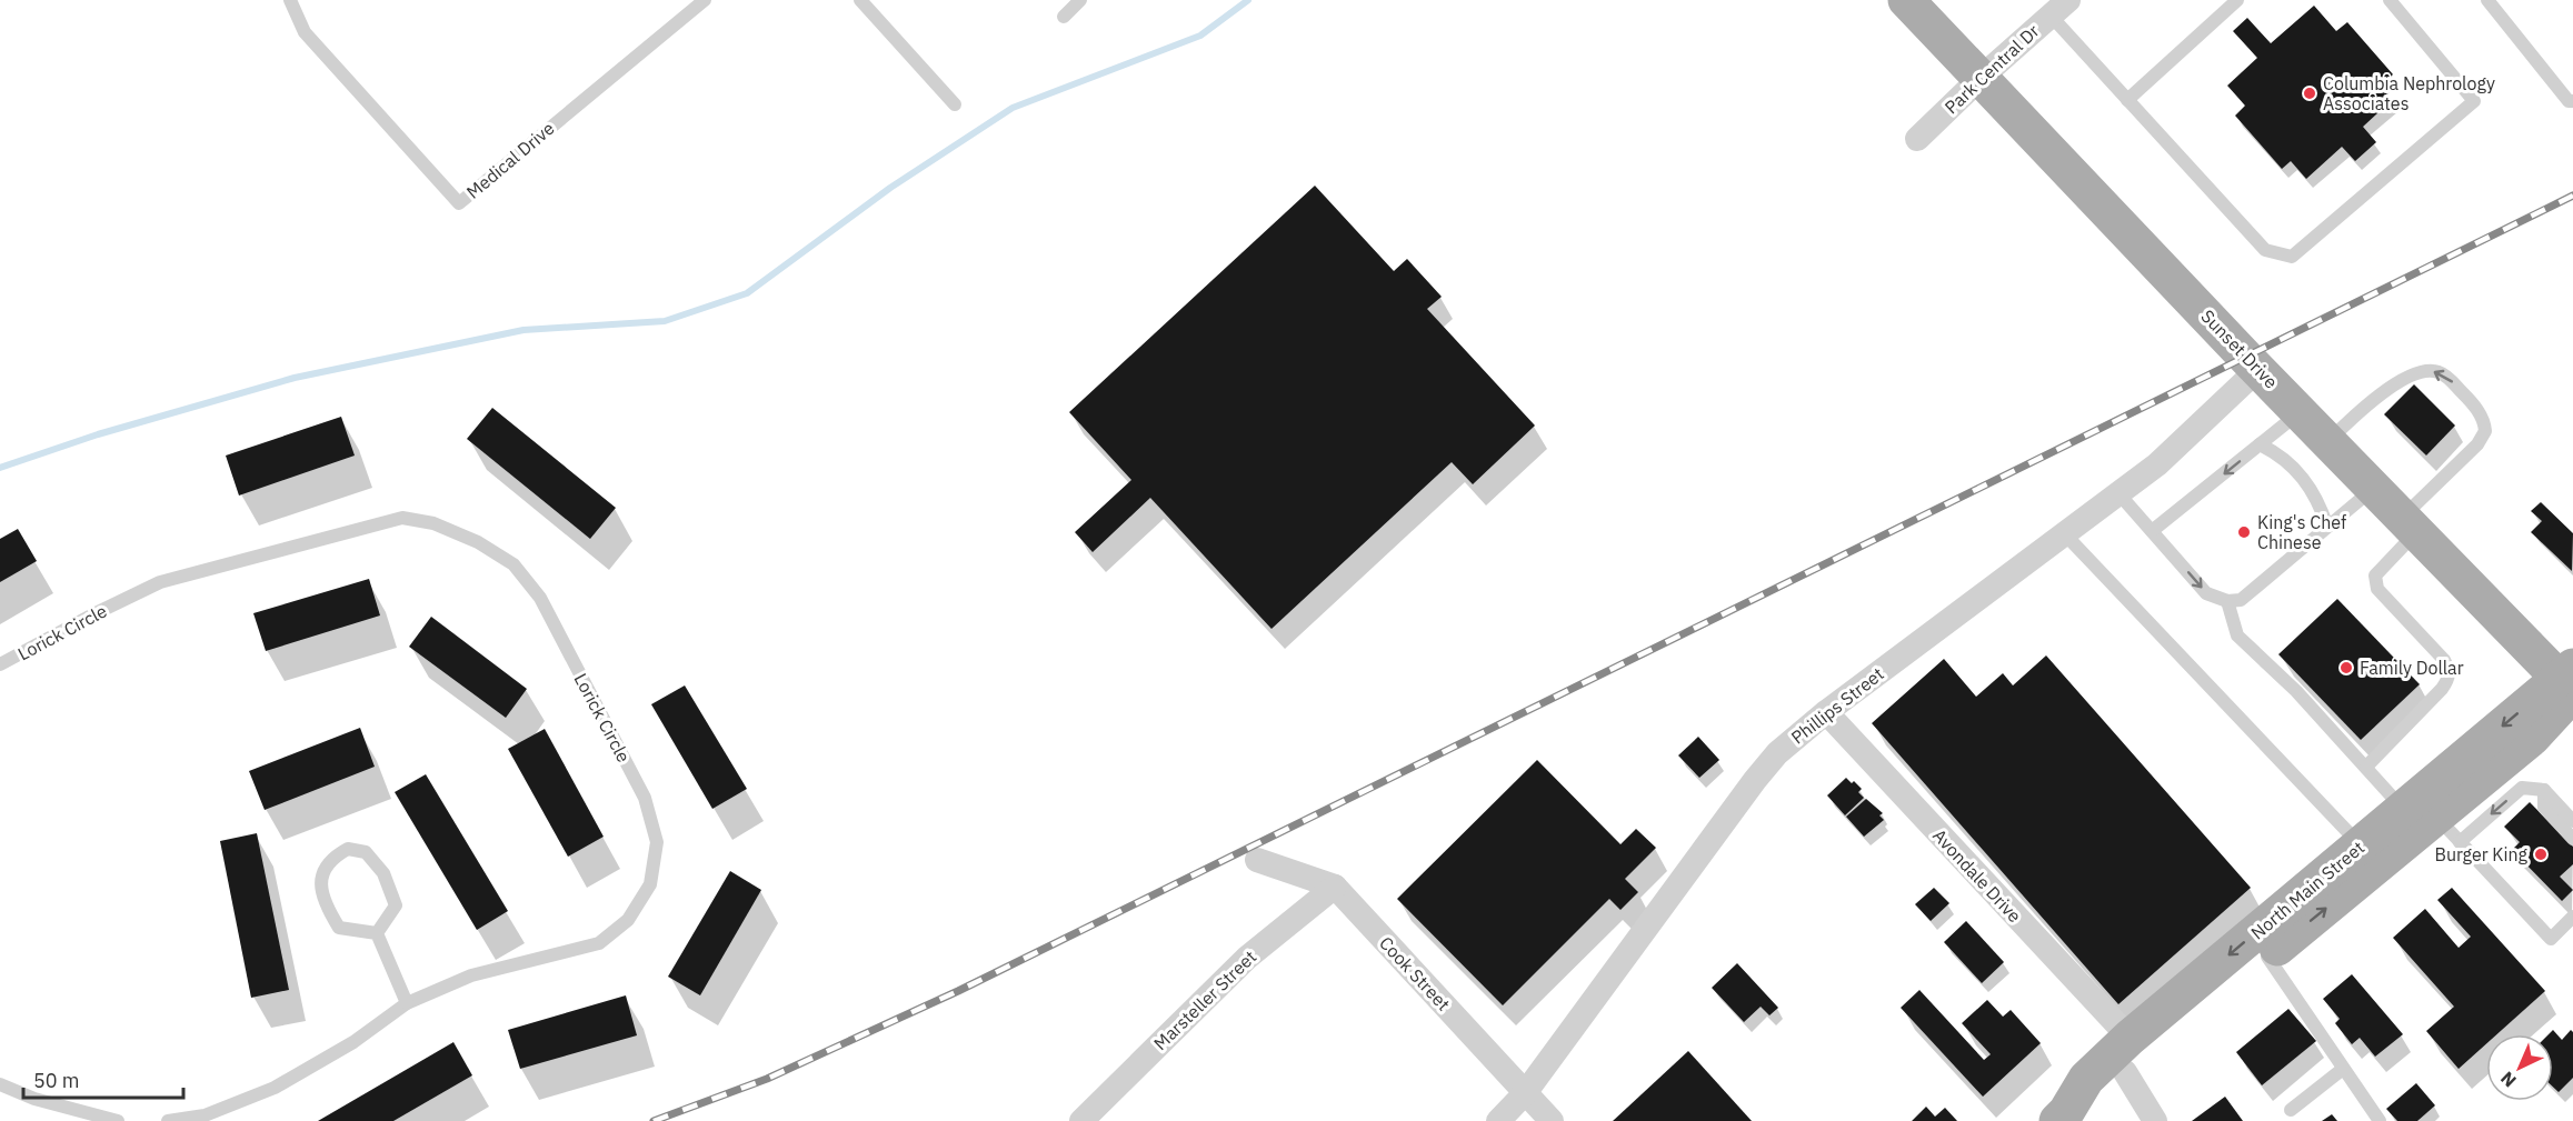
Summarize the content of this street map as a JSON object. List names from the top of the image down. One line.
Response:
{"streets":{"main road":["Sunset Drive","North Main Street"],"street":["Park Central Dr","Phillips Street","Avondale Drive","Cook Street","Marsteller Street"],"lane":["Medical Drive","Lorick Circle"]},"crossings":[["Park Central Dr","Sunset Drive"],["Sunset Drive","Phillips Street"],["Sunset Drive","North Main Street"],["Phillips Street","Avondale Drive"],["Phillips Street","Cook Street"],["Avondale Drive","North Main Street"],["Cook Street","Marsteller Street"]],"places":["Columbia Nephrology Associates","King's Chef Chinese","Family Dollar","Burger King"],"scale_bar":"50 m","north":"bottom left"}
